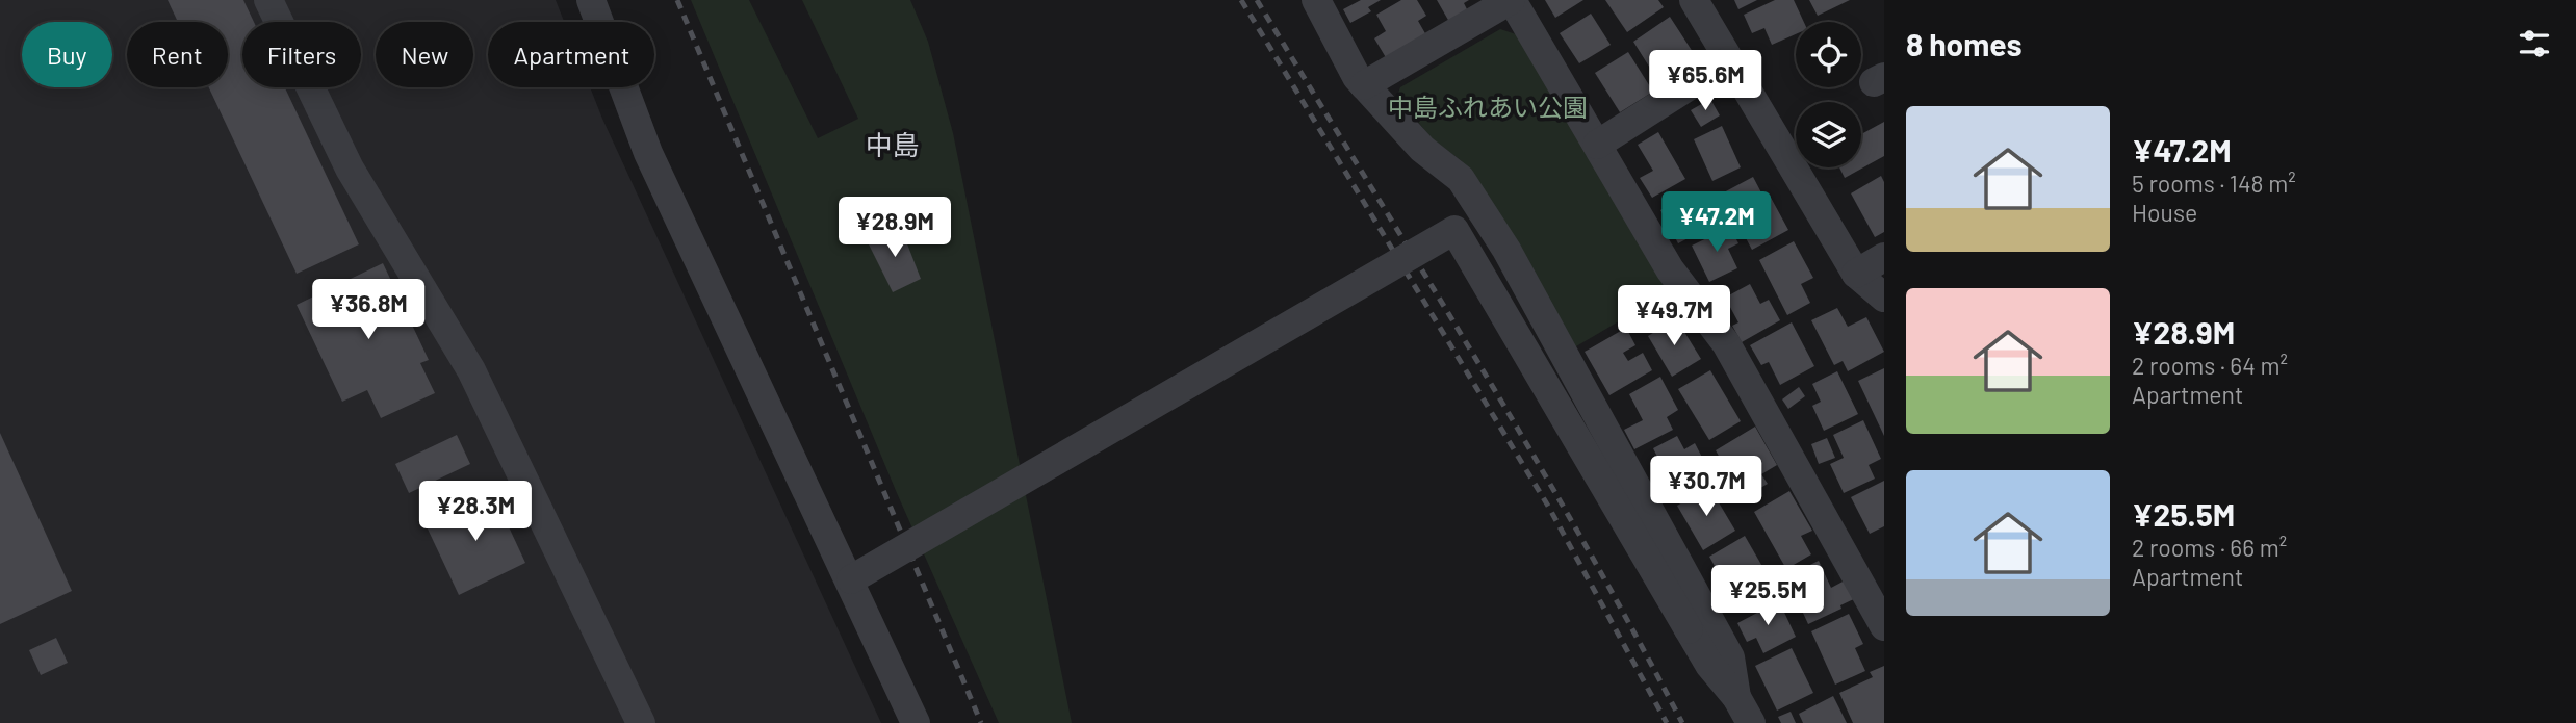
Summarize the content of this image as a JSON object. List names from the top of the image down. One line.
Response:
{"districts":["中島"],"parks":["中島ふれあい公園"],"page":{"heading":"8 homes","chip":["Buy","Rent","Filters","New","Apartment"],"price":["¥65.6M","¥47.2M","¥28.9M","¥36.8M","¥49.7M","¥30.7M","¥28.3M","¥25.5M"],"list":[{"name":"¥47.2M","note":"5 rooms · 148 m² · House"},{"name":"¥28.9M","note":"2 rooms · 64 m² · Apartment"},{"name":"¥25.5M","note":"2 rooms · 66 m² · Apartment"}]}}
